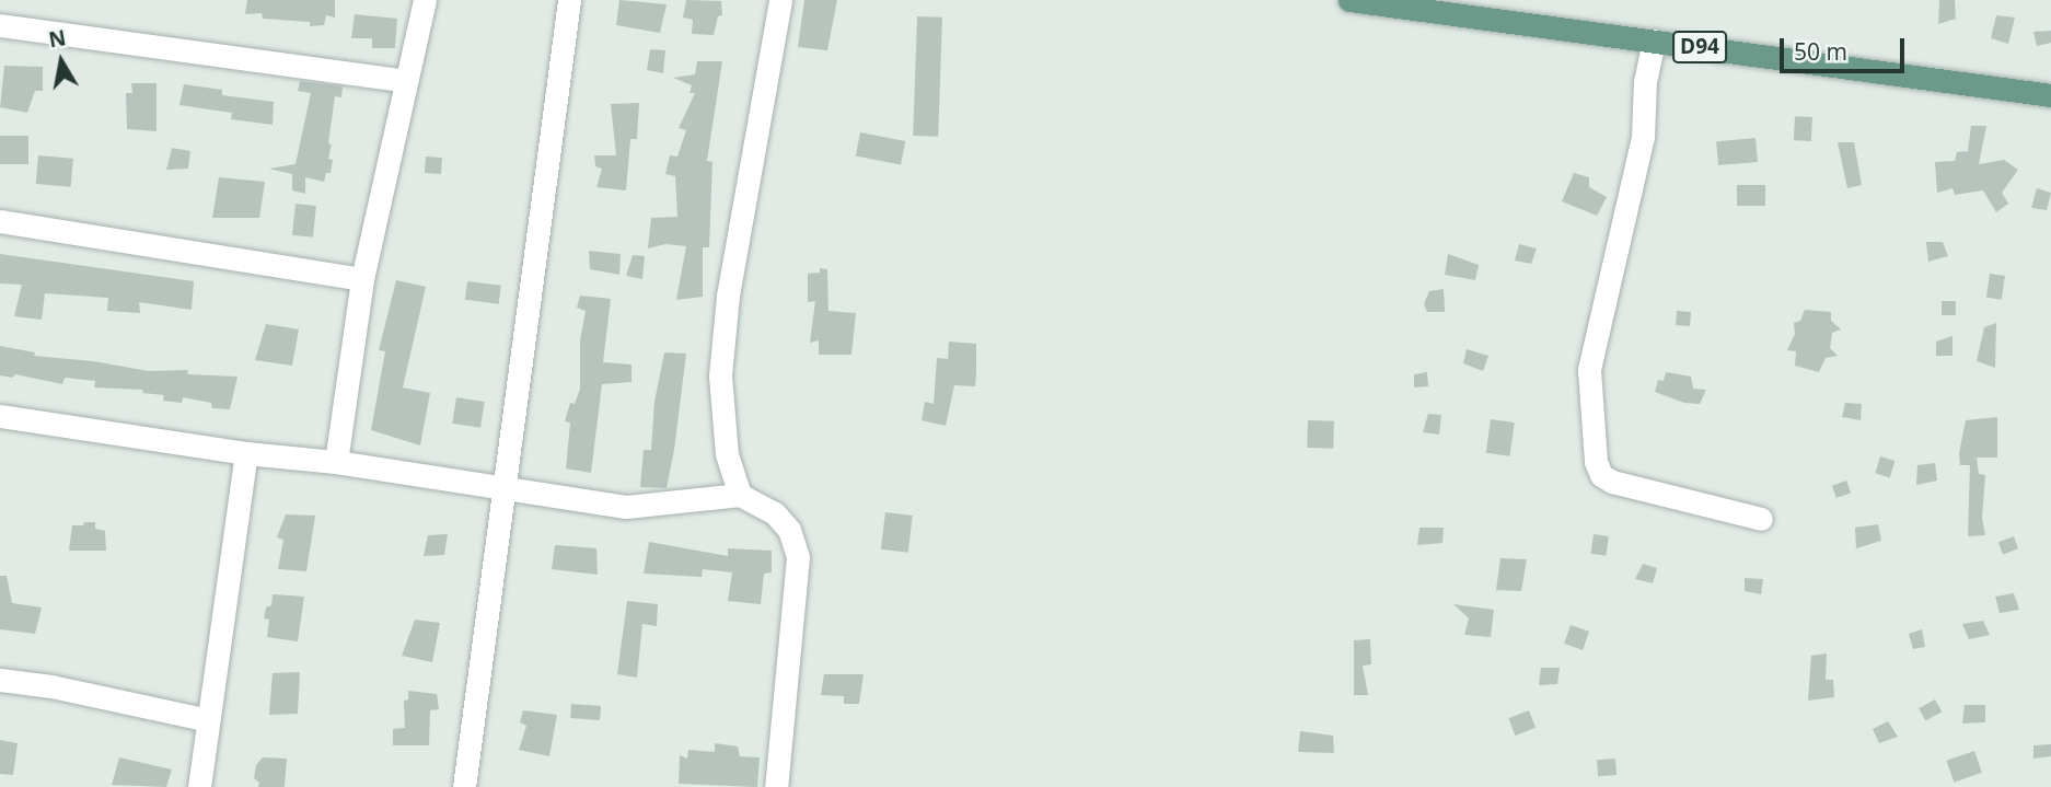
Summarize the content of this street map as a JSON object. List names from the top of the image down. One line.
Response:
{"streets":{"main road":["D94"]},"scale_bar":"50 m","north":"top"}
